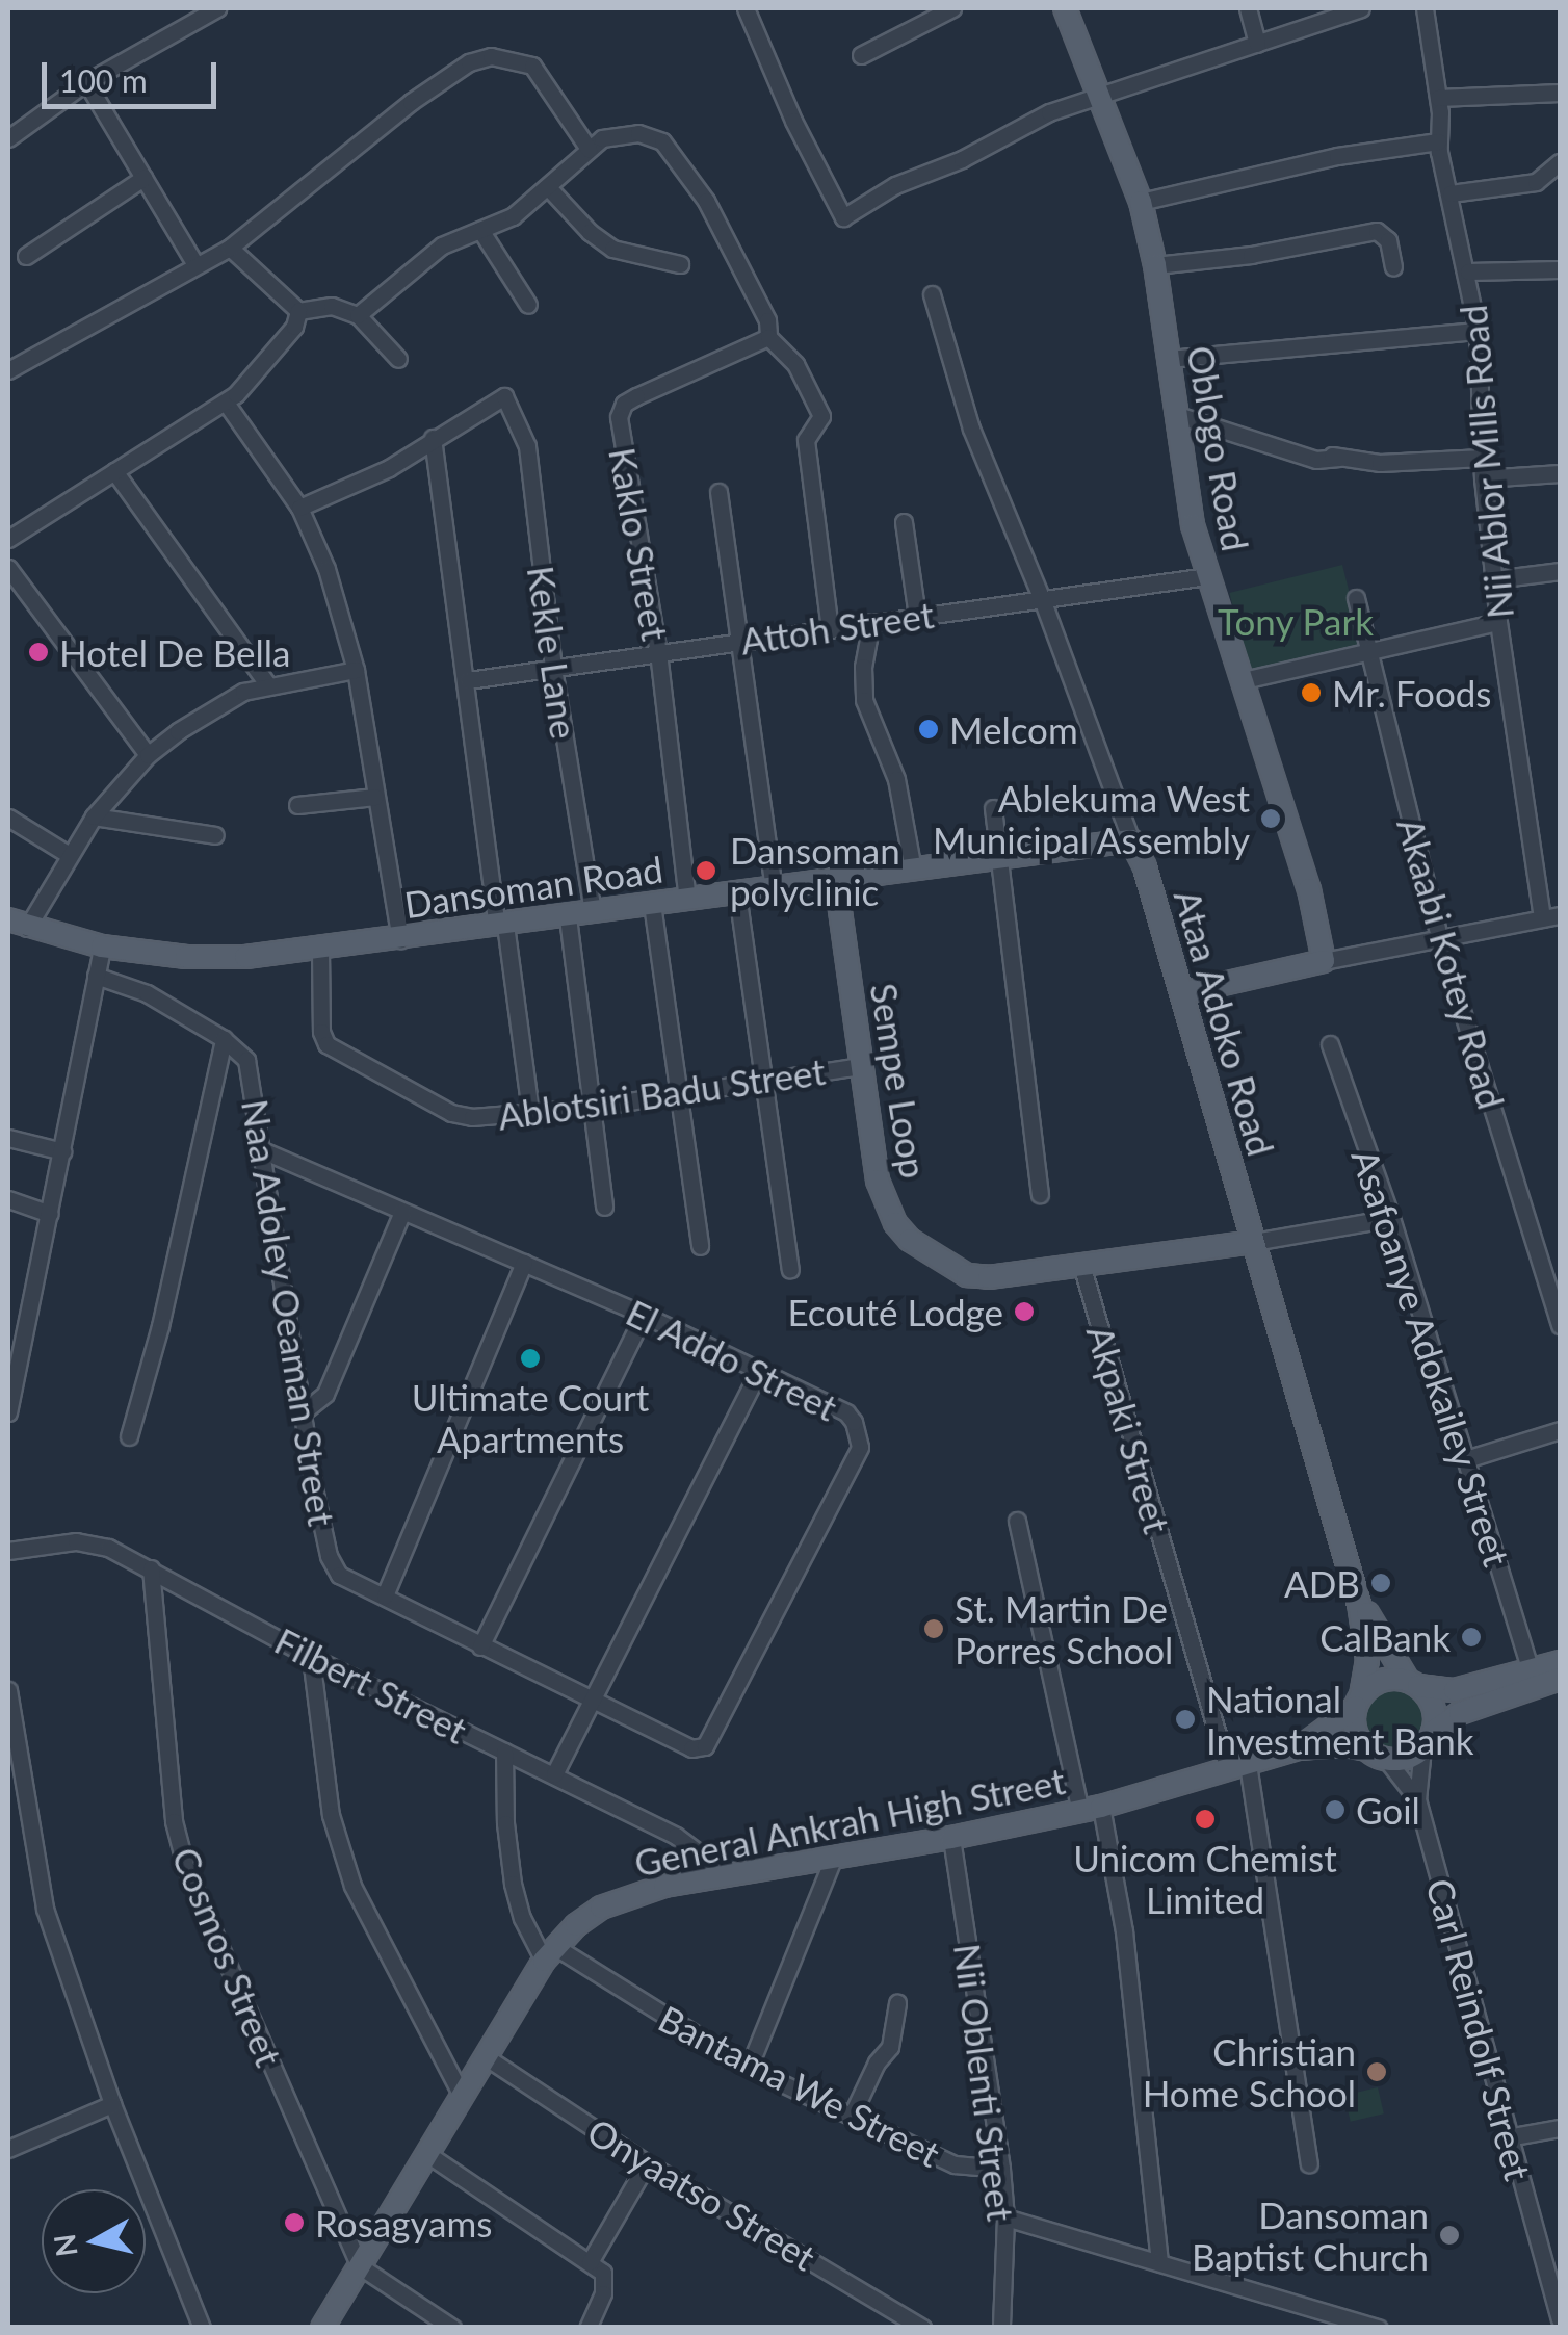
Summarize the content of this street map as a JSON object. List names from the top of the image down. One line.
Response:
{"streets":{"main road":["Oblogo Road","Dansoman Road","Ataa Adoko Road","Sempe Loop","General Ankrah High Street"],"street":["Nii Ablor Mills Road","Kaklo Street","Attoh Street","Kekle Lane","Akaabi Kotey Road","Ablotsiri Badu Street","Naa Adoley Oeaman Street","Asafoanye Adokailey Street","El Addo Street","Akpaki Street","Filbert Street","Cosmos Street","Carl Reindolf Street","Nii Oblenti Street","Bantama We Street","Onyaatso Street"]},"crossings":[["Oblogo Road","Attoh Street"],["Kaklo Street","Attoh Street"],["Kaklo Street","Dansoman Road"],["Attoh Street","Kekle Lane"],["Attoh Street","Ataa Adoko Road"],["Kekle Lane","Dansoman Road"],["Dansoman Road","Ataa Adoko Road"],["Dansoman Road","Sempe Loop"],["Dansoman Road","Ablotsiri Badu Street"],["Ataa Adoko Road","Sempe Loop"],["Ataa Adoko Road","General Ankrah High Street"],["Ataa Adoko Road","Carl Reindolf Street"],["Sempe Loop","Ablotsiri Badu Street"],["Sempe Loop","Akpaki Street"],["Naa Adoley Oeaman Street","El Addo Street"],["Akpaki Street","General Ankrah High Street"],["Filbert Street","General Ankrah High Street"],["Filbert Street","Cosmos Street"],["General Ankrah High Street","Cosmos Street"],["General Ankrah High Street","Carl Reindolf Street"],["General Ankrah High Street","Nii Oblenti Street"],["General Ankrah High Street","Bantama We Street"],["General Ankrah High Street","Onyaatso Street"],["Nii Oblenti Street","Bantama We Street"]],"parks":["Tony Park"],"places":["Hotel De Bella","Mr. Foods","Melcom","Ablekuma West Municipal Assembly","Dansoman polyclinic","Ecouté Lodge","Ultimate Court Apartments","ADB","St. Martin De Porres School","CalBank","National Investment Bank","Goil","Unicom Chemist Limited","Christian Home School","Rosagyams","Dansoman Baptist Church"],"scale_bar":"100 m","north":"left"}
